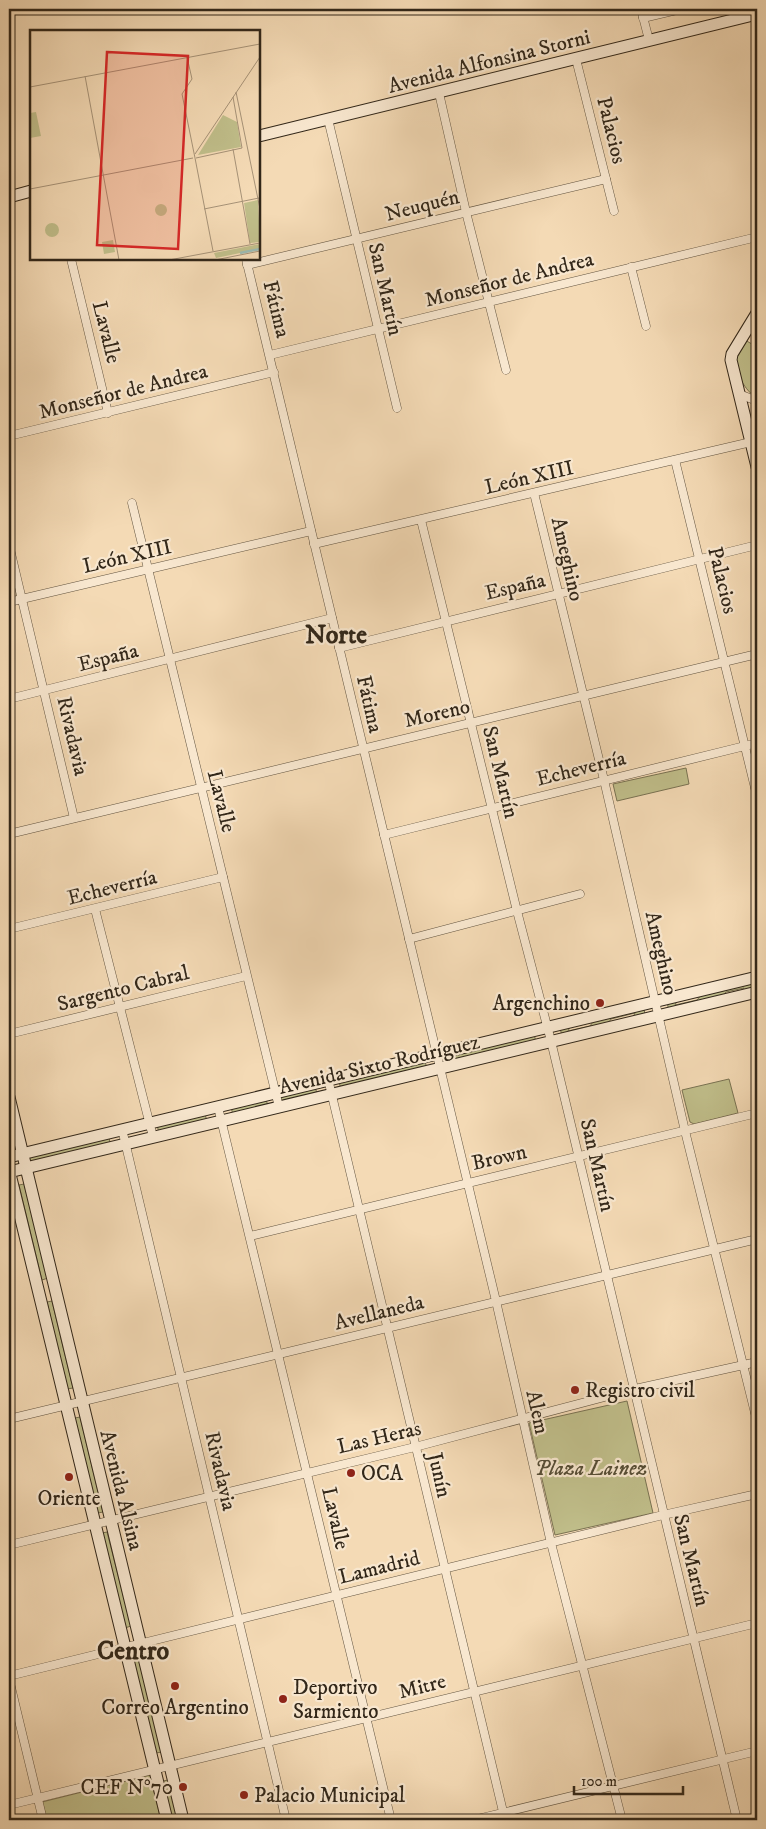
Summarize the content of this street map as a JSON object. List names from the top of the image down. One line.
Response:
{"streets":{"main road":["Avenida Alfonsina Storni","Avenida Sixto Rodríguez","Avenida Alsina"],"street":["Palacios","Neuquén","Monseñor de Andrea","San Martín","Fátima","Lavalle","León XIII","Ameghino","España","Moreno","Rivadavia","Echeverría","Sargento Cabral","Brown","Avellaneda","Alem","Las Heras","Junín","Lamadrid","Mitre"]},"crossings":[["Avenida Alfonsina Storni","Palacios"],["Avenida Alfonsina Storni","San Martín"],["Palacios","Neuquén"],["Palacios","León XIII"],["Palacios","España"],["Palacios","Moreno"],["Palacios","Echeverría"],["Neuquén","San Martín"],["Monseñor de Andrea","San Martín"],["Monseñor de Andrea","Fátima"],["Monseñor de Andrea","Lavalle"],["San Martín","León XIII"],["San Martín","España"],["San Martín","Moreno"],["San Martín","Echeverría"],["San Martín","Avenida Sixto Rodríguez"],["San Martín","Brown"],["San Martín","Avellaneda"],["San Martín","Las Heras"],["San Martín","Lamadrid"],["San Martín","Mitre"],["Fátima","León XIII"],["Fátima","España"],["Fátima","Moreno"],["Fátima","Echeverría"],["Fátima","Avenida Sixto Rodríguez"],["Fátima","Alem"],["Lavalle","León XIII"],["Lavalle","España"],["Lavalle","Moreno"],["Lavalle","Echeverría"],["Lavalle","Sargento Cabral"],["Lavalle","Avenida Sixto Rodríguez"],["Lavalle","Brown"],["Lavalle","Avellaneda"],["Lavalle","Las Heras"],["Lavalle","Lamadrid"],["Lavalle","Mitre"],["León XIII","Ameghino"],["León XIII","Rivadavia"],["Ameghino","España"],["Ameghino","Moreno"],["Ameghino","Echeverría"],["Ameghino","Avenida Sixto Rodríguez"],["Ameghino","Brown"],["Ameghino","Avellaneda"],["Ameghino","Las Heras"],["España","Rivadavia"],["Moreno","Rivadavia"],["Rivadavia","Avenida Sixto Rodríguez"],["Rivadavia","Avellaneda"],["Rivadavia","Las Heras"],["Rivadavia","Lamadrid"],["Rivadavia","Mitre"],["Avenida Sixto Rodríguez","Alem"],["Avenida Sixto Rodríguez","Junín"],["Avenida Sixto Rodríguez","Avenida Alsina"],["Brown","Alem"],["Brown","Junín"],["Avellaneda","Alem"],["Avellaneda","Junín"],["Avellaneda","Avenida Alsina"],["Alem","Las Heras"],["Alem","Lamadrid"],["Alem","Mitre"],["Las Heras","Junín"],["Las Heras","Avenida Alsina"],["Junín","Lamadrid"],["Junín","Mitre"],["Avenida Alsina","Lamadrid"],["Avenida Alsina","Mitre"]],"districts":["Norte","Centro"],"parks":["Plaza Lainez"],"places":["Argenchino","Registro civil","OCA","Oriente","Correo Argentino","Deportivo Sarmiento","CEF N°70","Palacio Municipal"],"scale_bar":"100 m"}
